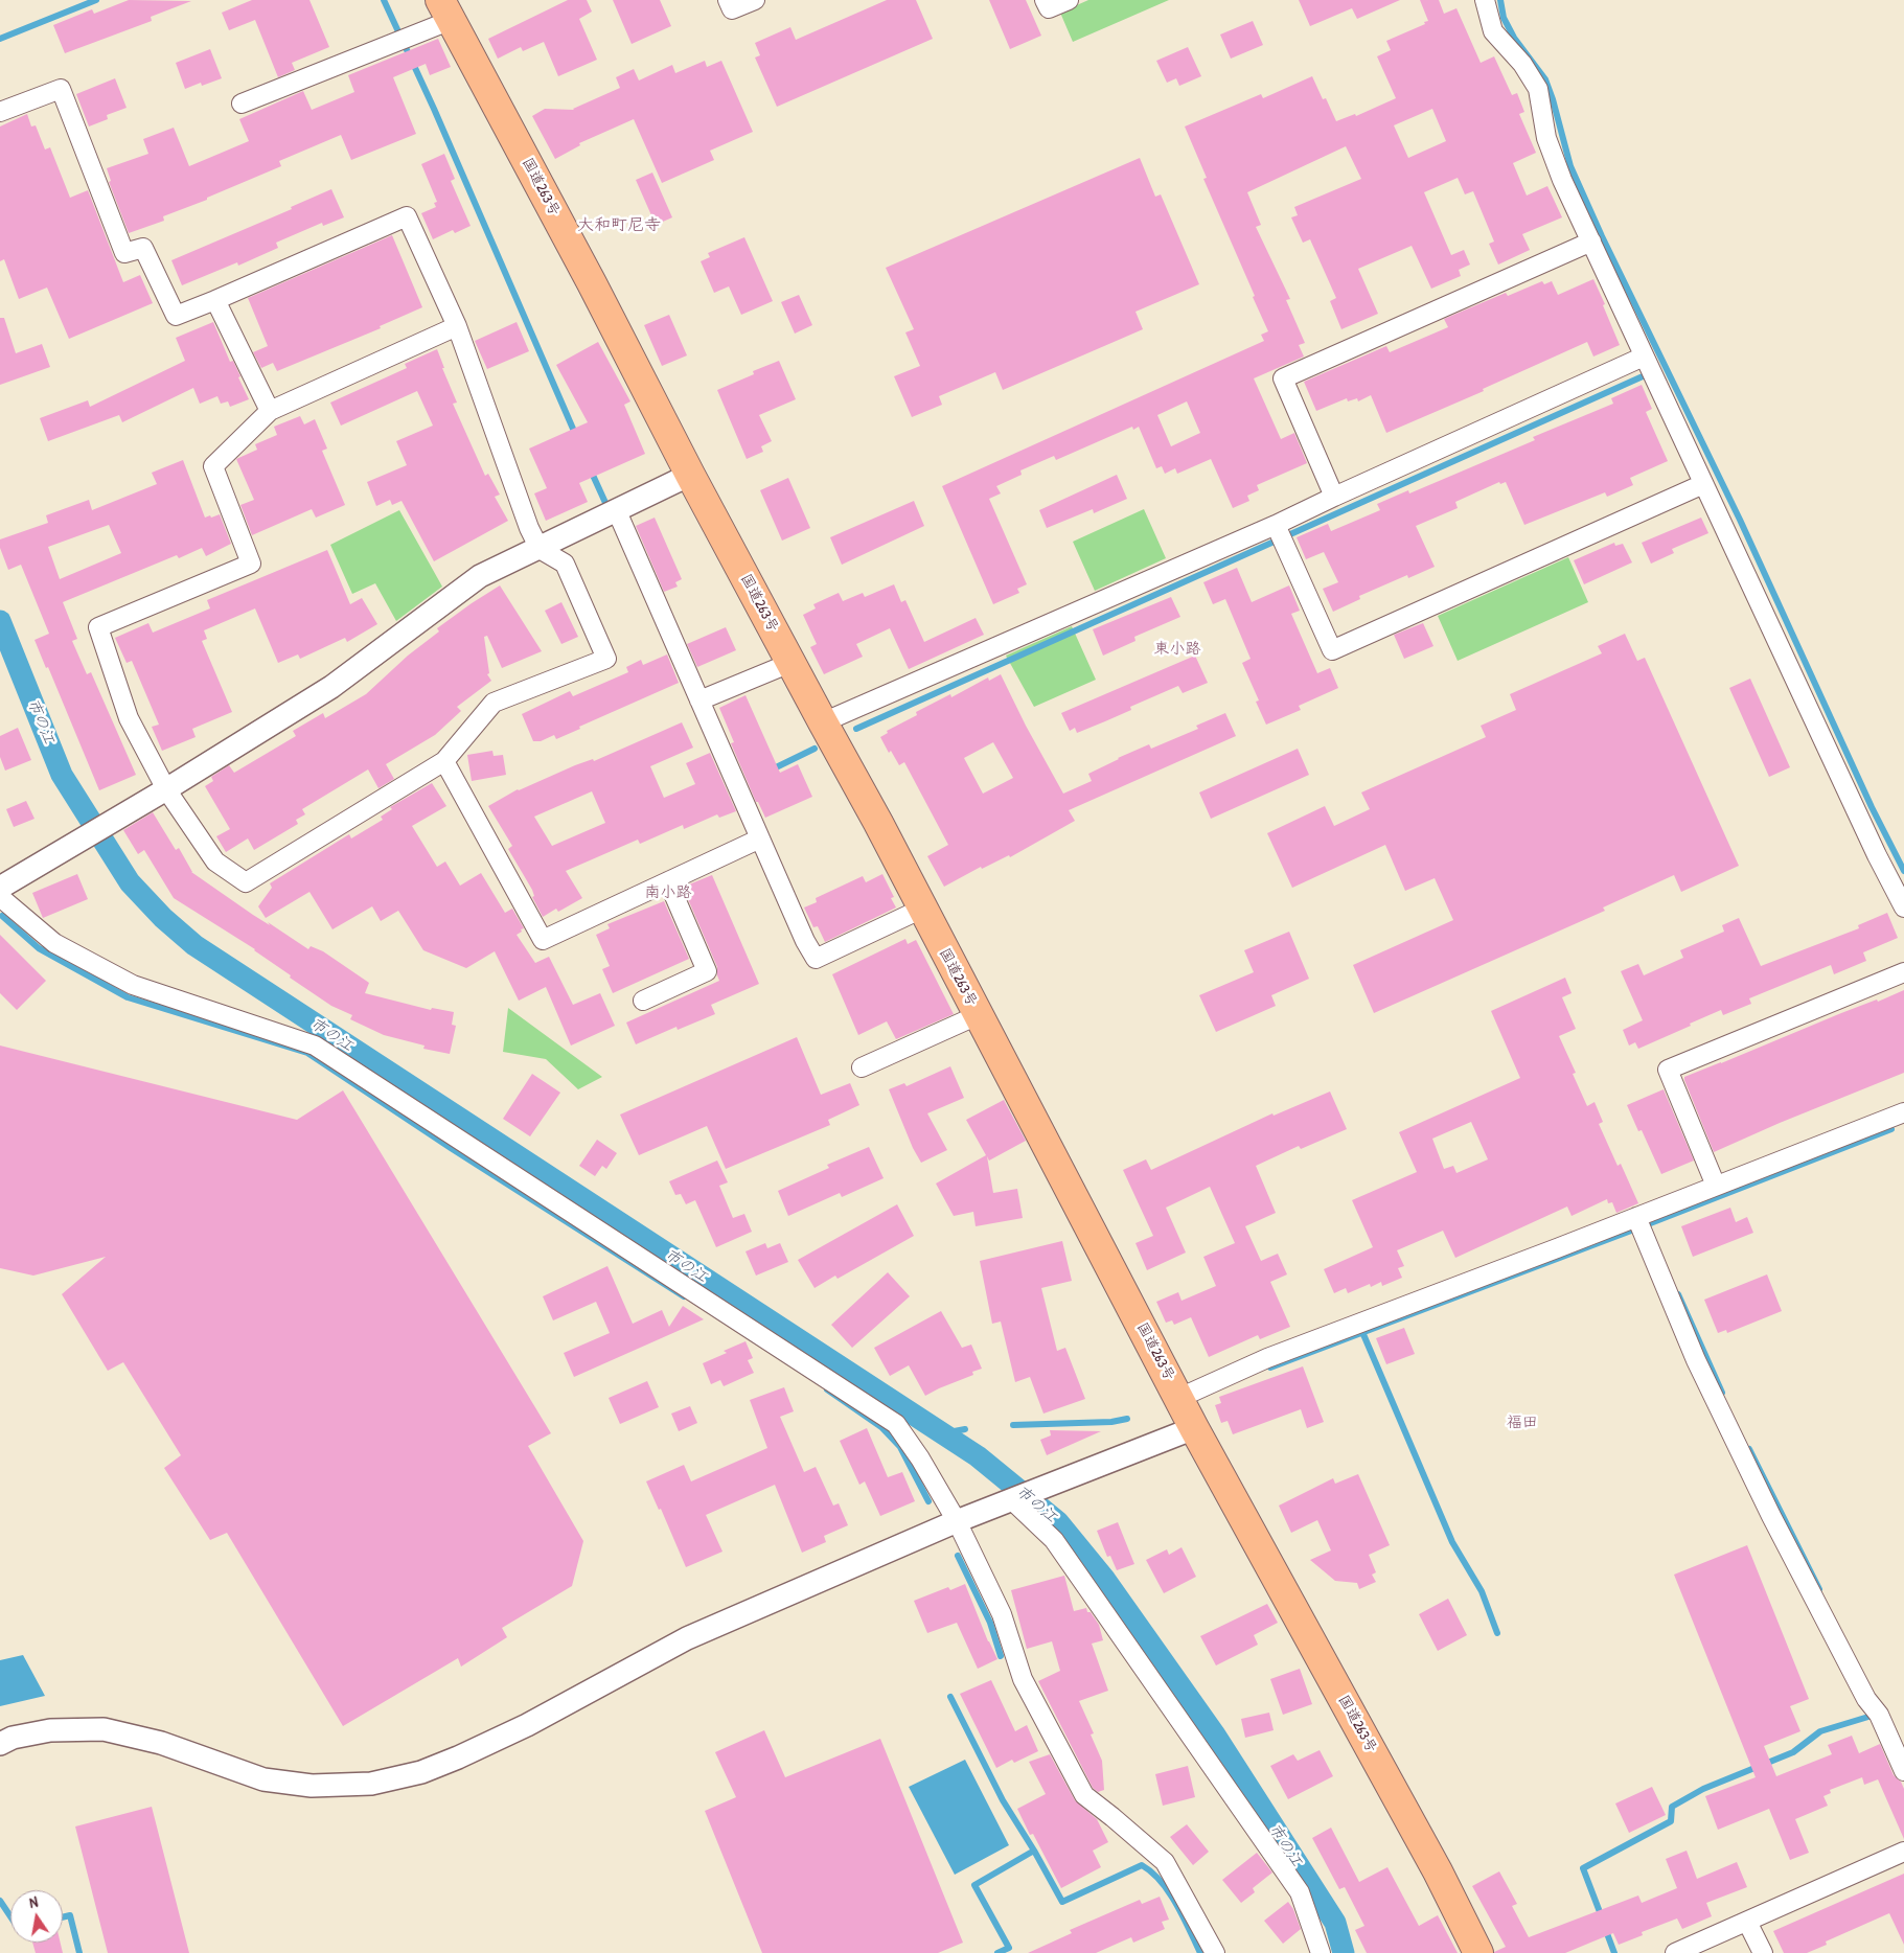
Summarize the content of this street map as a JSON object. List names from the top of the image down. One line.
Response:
{"streets":{"highway":["国道263号"]},"districts":["大和町尼寺","東小路","南小路","福田"],"water":["市の江"],"north":"top"}
